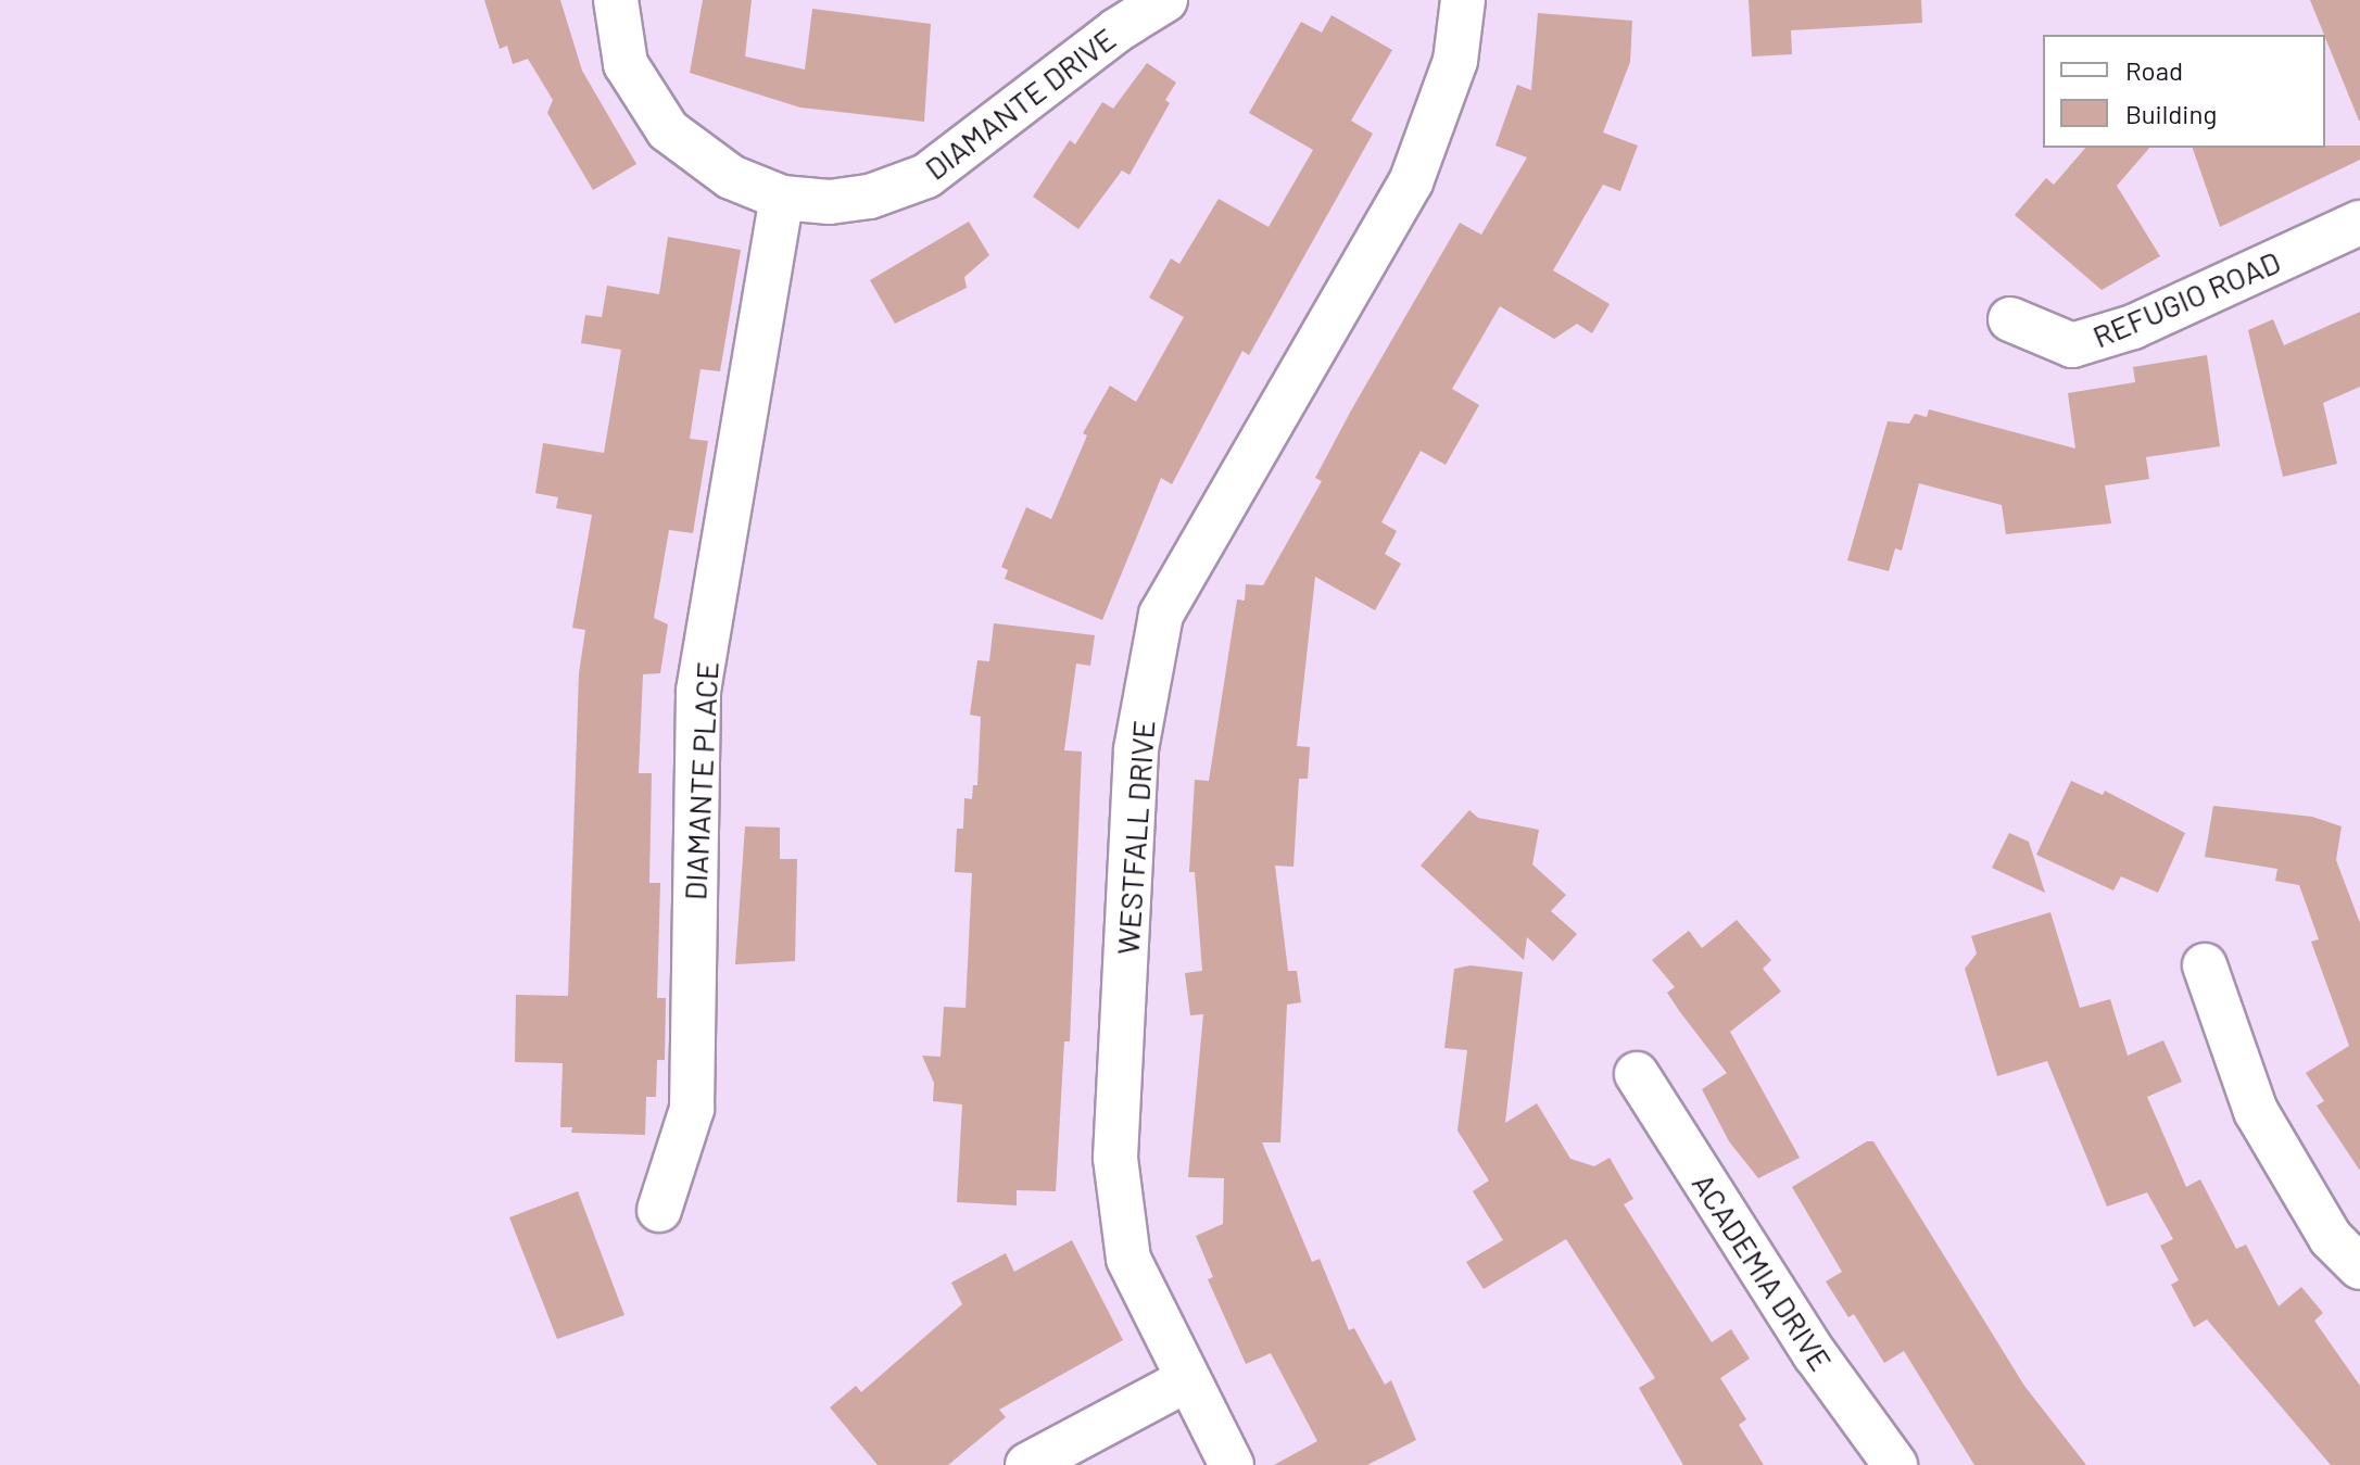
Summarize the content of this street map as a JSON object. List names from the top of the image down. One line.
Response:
{"streets":{"street":["DIAMANTE DRIVE","REFUGIO ROAD","DIAMANTE PLACE","WESTFALL DRIVE","ACADEMIA DRIVE"]},"crossings":[["DIAMANTE DRIVE","DIAMANTE PLACE"]],"legend":["Road","Building"]}
